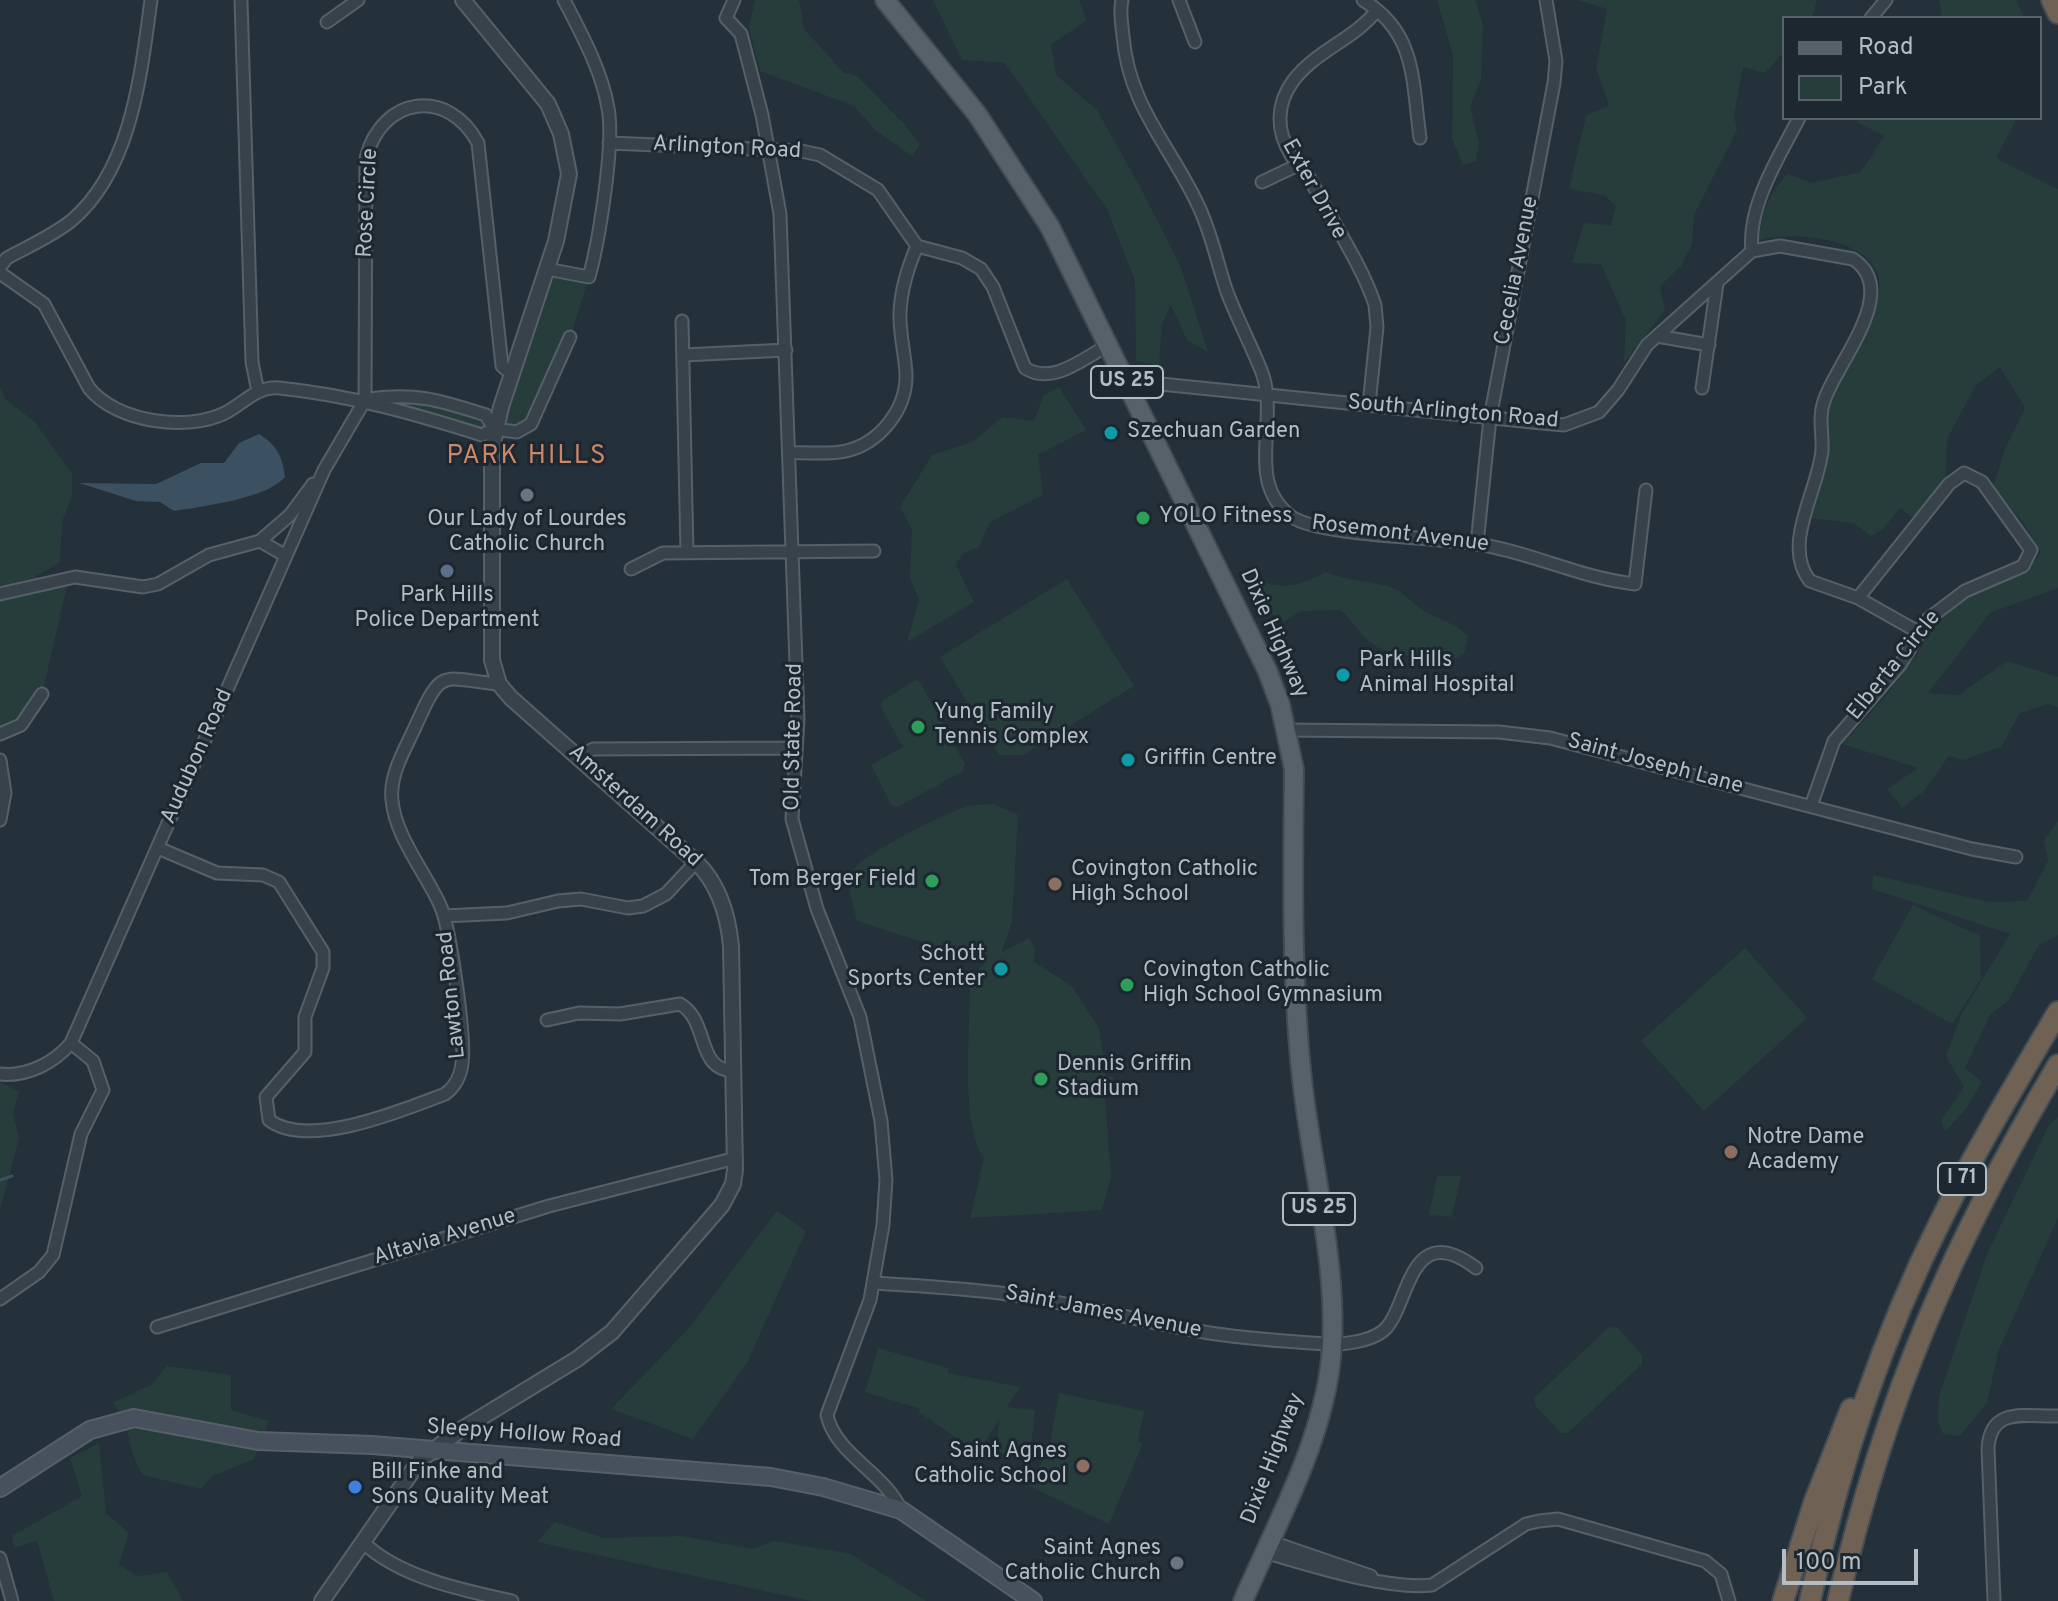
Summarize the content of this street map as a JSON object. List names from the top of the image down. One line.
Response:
{"streets":{"highway":["I 71"],"main road":["US 25","Dixie Highway","Sleepy Hollow Road"],"street":["Arlington Road","Exter Drive","Rose Circle","Cecelia Avenue","South Arlington Road","Rosemont Avenue","Elberta Circle","Old State Road","Audubon Road","Saint Joseph Lane","Amsterdam Road","Lawton Road","Altavia Avenue","Saint James Avenue"]},"crossings":[["Arlington Road","Old State Road"],["Exter Drive","South Arlington Road"],["Rose Circle","Audubon Road"],["Cecelia Avenue","South Arlington Road"],["Cecelia Avenue","Rosemont Avenue"],["South Arlington Road","Rosemont Avenue"],["South Arlington Road","Dixie Highway"],["Dixie Highway","Saint Joseph Lane"],["Dixie Highway","Saint James Avenue"],["Elberta Circle","Saint Joseph Lane"],["Old State Road","Saint James Avenue"],["Old State Road","Sleepy Hollow Road"],["Audubon Road","Lawton Road"],["Amsterdam Road","Lawton Road"],["Amsterdam Road","Altavia Avenue"],["Amsterdam Road","Sleepy Hollow Road"]],"districts":["PARK HILLS"],"places":["Szechuan Garden","Our Lady of Lourdes Catholic Church","YOLO Fitness","Park Hills Police Department","Park Hills Animal Hospital","Yung Family Tennis Complex","Griffin Centre","Tom Berger Field","Covington Catholic High School","Schott Sports Center","Covington Catholic High School Gymnasium","Dennis Griffin Stadium","Notre Dame Academy","Saint Agnes Catholic School","Bill Finke and Sons Quality Meat","Saint Agnes Catholic Church"],"legend":["Road","Park"],"scale_bar":"100 m"}
